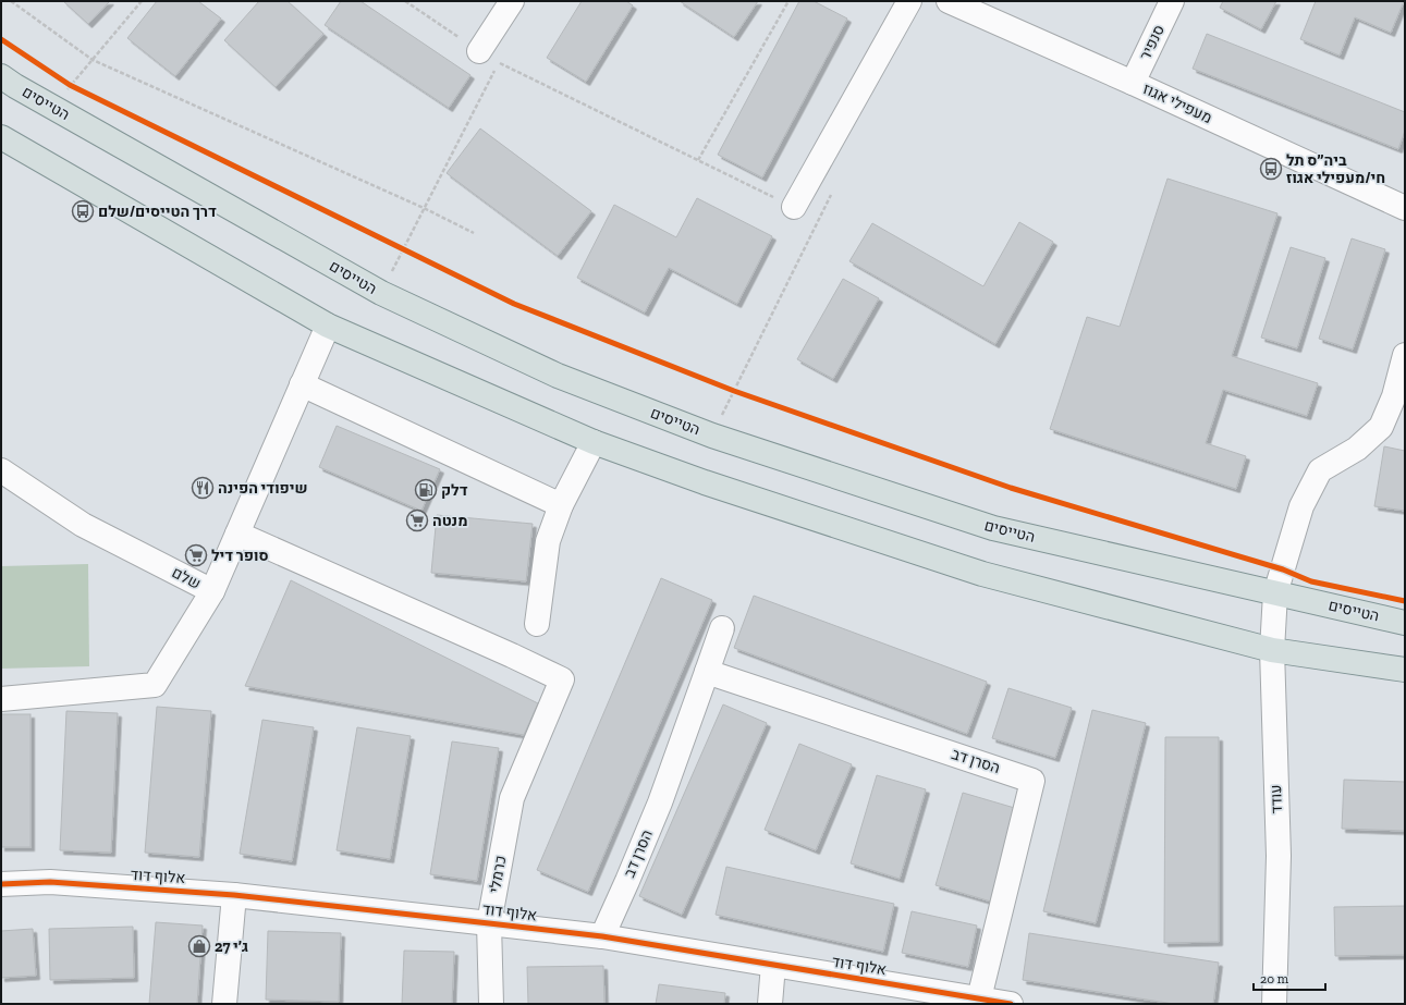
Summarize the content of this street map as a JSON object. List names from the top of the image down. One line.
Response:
{"streets":{"main road":["הטייסים"],"street":["סנפיר","מעפילי אגוז","שלם","הסרן דב","עודד","כרמלי","אלוף דוד"]},"crossings":[["סנפיר","מעפילי אגוז"],["הטייסים","עודד"],["שלם","כרמלי"],["הסרן דב","אלוף דוד"],["כרמלי","אלוף דוד"]],"places":{"bus stop":["ביה״ס תל חי/מעפילי אגוז","דרך הטייסים/שלם"],"restaurant":["שיפודי הפינה"],"fuel station":["דלק"],"supermarket":["מנטה","סופר דיל"],"shop":["ג׳י 27"]},"scale_bar":"20 m"}
